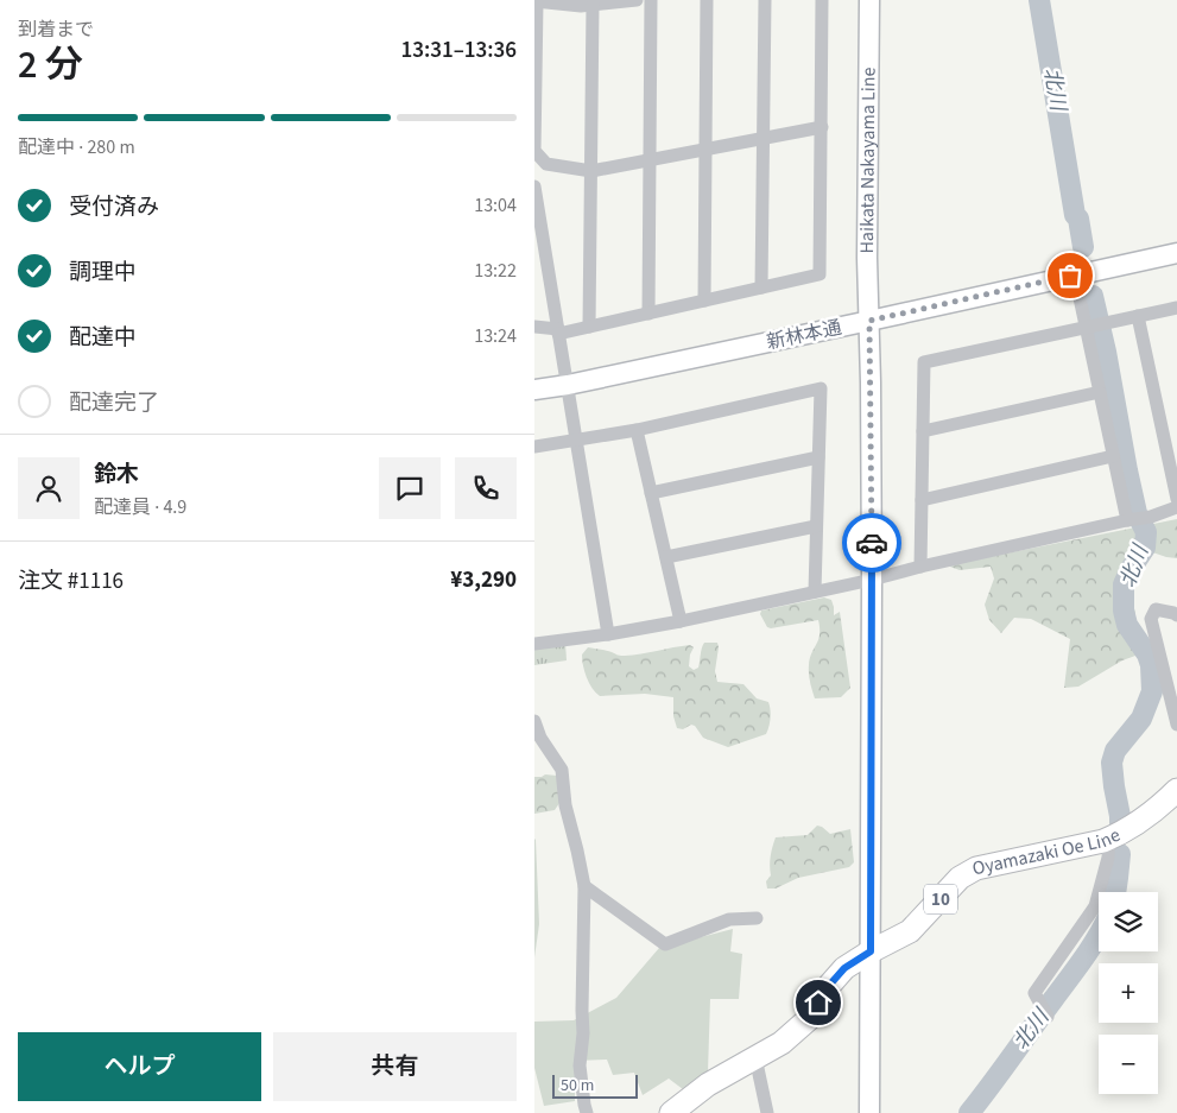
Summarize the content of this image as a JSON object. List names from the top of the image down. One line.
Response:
{"streets":{"main road":["Haikata Nakayama Line","新林本通","Oyamazaki Oe Line","10"]},"crossings":[["Haikata Nakayama Line","新林本通"],["Haikata Nakayama Line","Oyamazaki Oe Line"]],"water":["北川"],"scale_bar":"50 m","page":{"heading":["2 分","到着まで","13:31–13:36"],"panel":["鈴木","配達員 · 4.9","注文 #1116","¥3,290"],"bar":"配達中 · 280 m","list":[["受付済み","13:04"],["調理中","13:22"],["配達中","13:24"],"配達完了"],"map_buttons":["+","−"],"buttons":["ヘルプ","共有"],"scale":"50 m"}}
